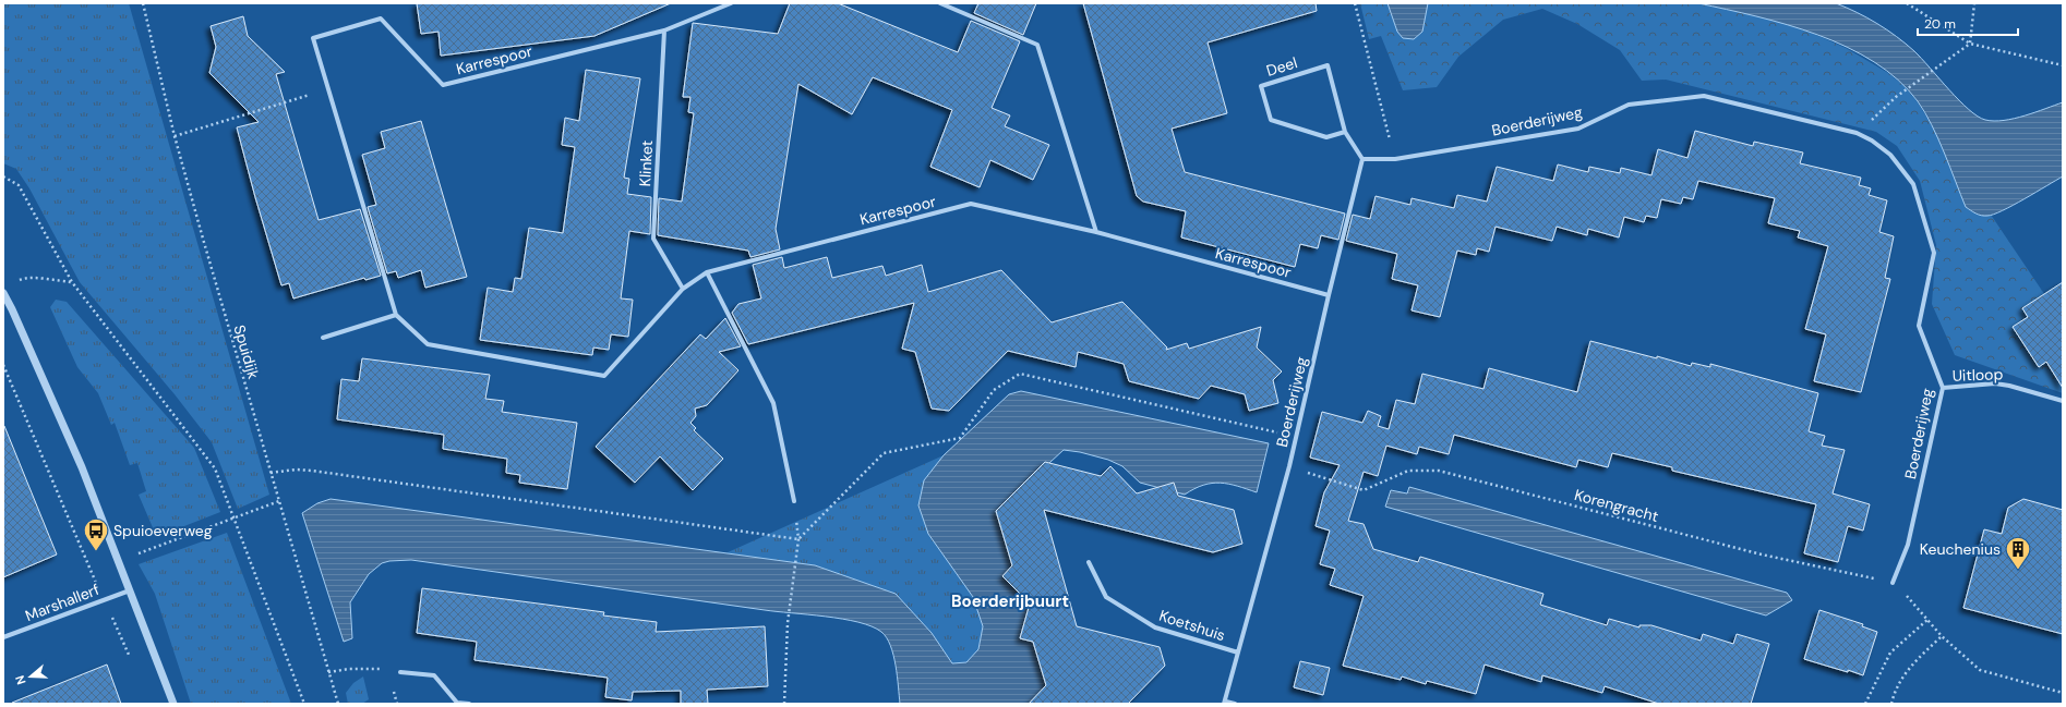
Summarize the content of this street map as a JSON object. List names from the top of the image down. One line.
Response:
{"streets":{"street":["Karrespoor","Deel","Boerderijweg","Klinket","Uitloop","Marshallerf","Koetshuis"],"path":["Spuidijk","Korengracht"]},"crossings":[["Karrespoor","Boerderijweg"],["Karrespoor","Klinket"],["Deel","Boerderijweg"],["Boerderijweg","Uitloop"],["Boerderijweg","Korengracht"],["Boerderijweg","Koetshuis"]],"districts":["Boerderijbuurt"],"places":{"bus stop":["Spuioeverweg"],"building":["Keuchenius"]},"scale_bar":"20 m","north":"left"}
